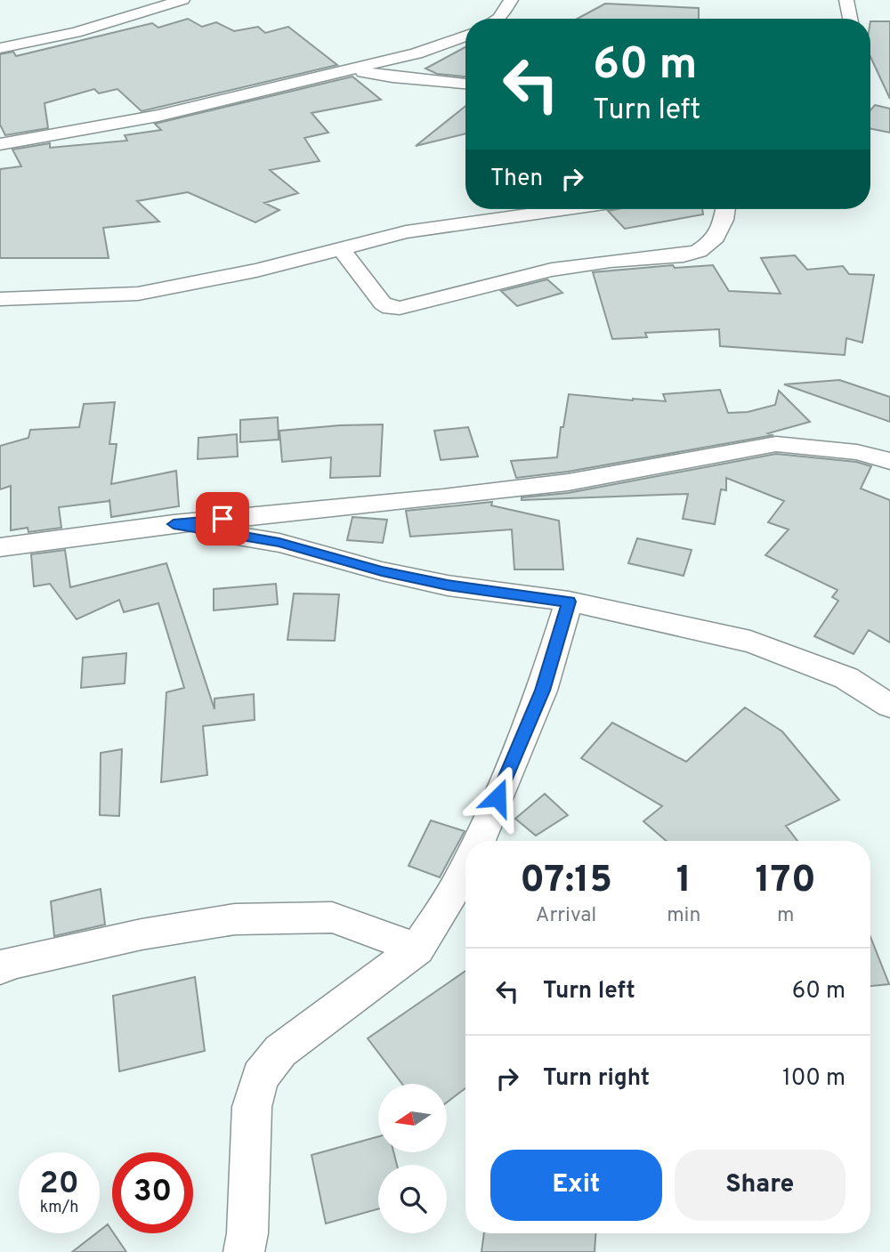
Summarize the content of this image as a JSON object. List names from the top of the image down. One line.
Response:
{"north":"left","page":{"turn":["60 m","Turn left"],"then":"Then","eta":["07:15","Arrival","1","min","170","m"],"list":[{"name":"Turn left","value":"60 m"},{"name":"Turn right","value":"100 m"}],"buttons":["Exit","Share"],"speed":"20 km/h","limit":"30"}}
